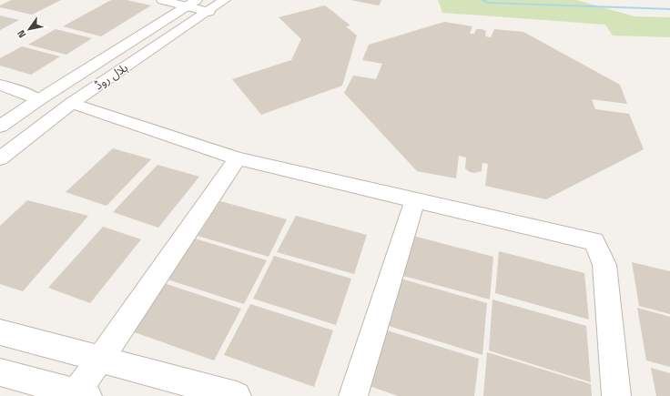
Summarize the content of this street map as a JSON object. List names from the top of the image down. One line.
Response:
{"streets":{"street":["ہلال روڈ"]},"north":"bottom left"}
